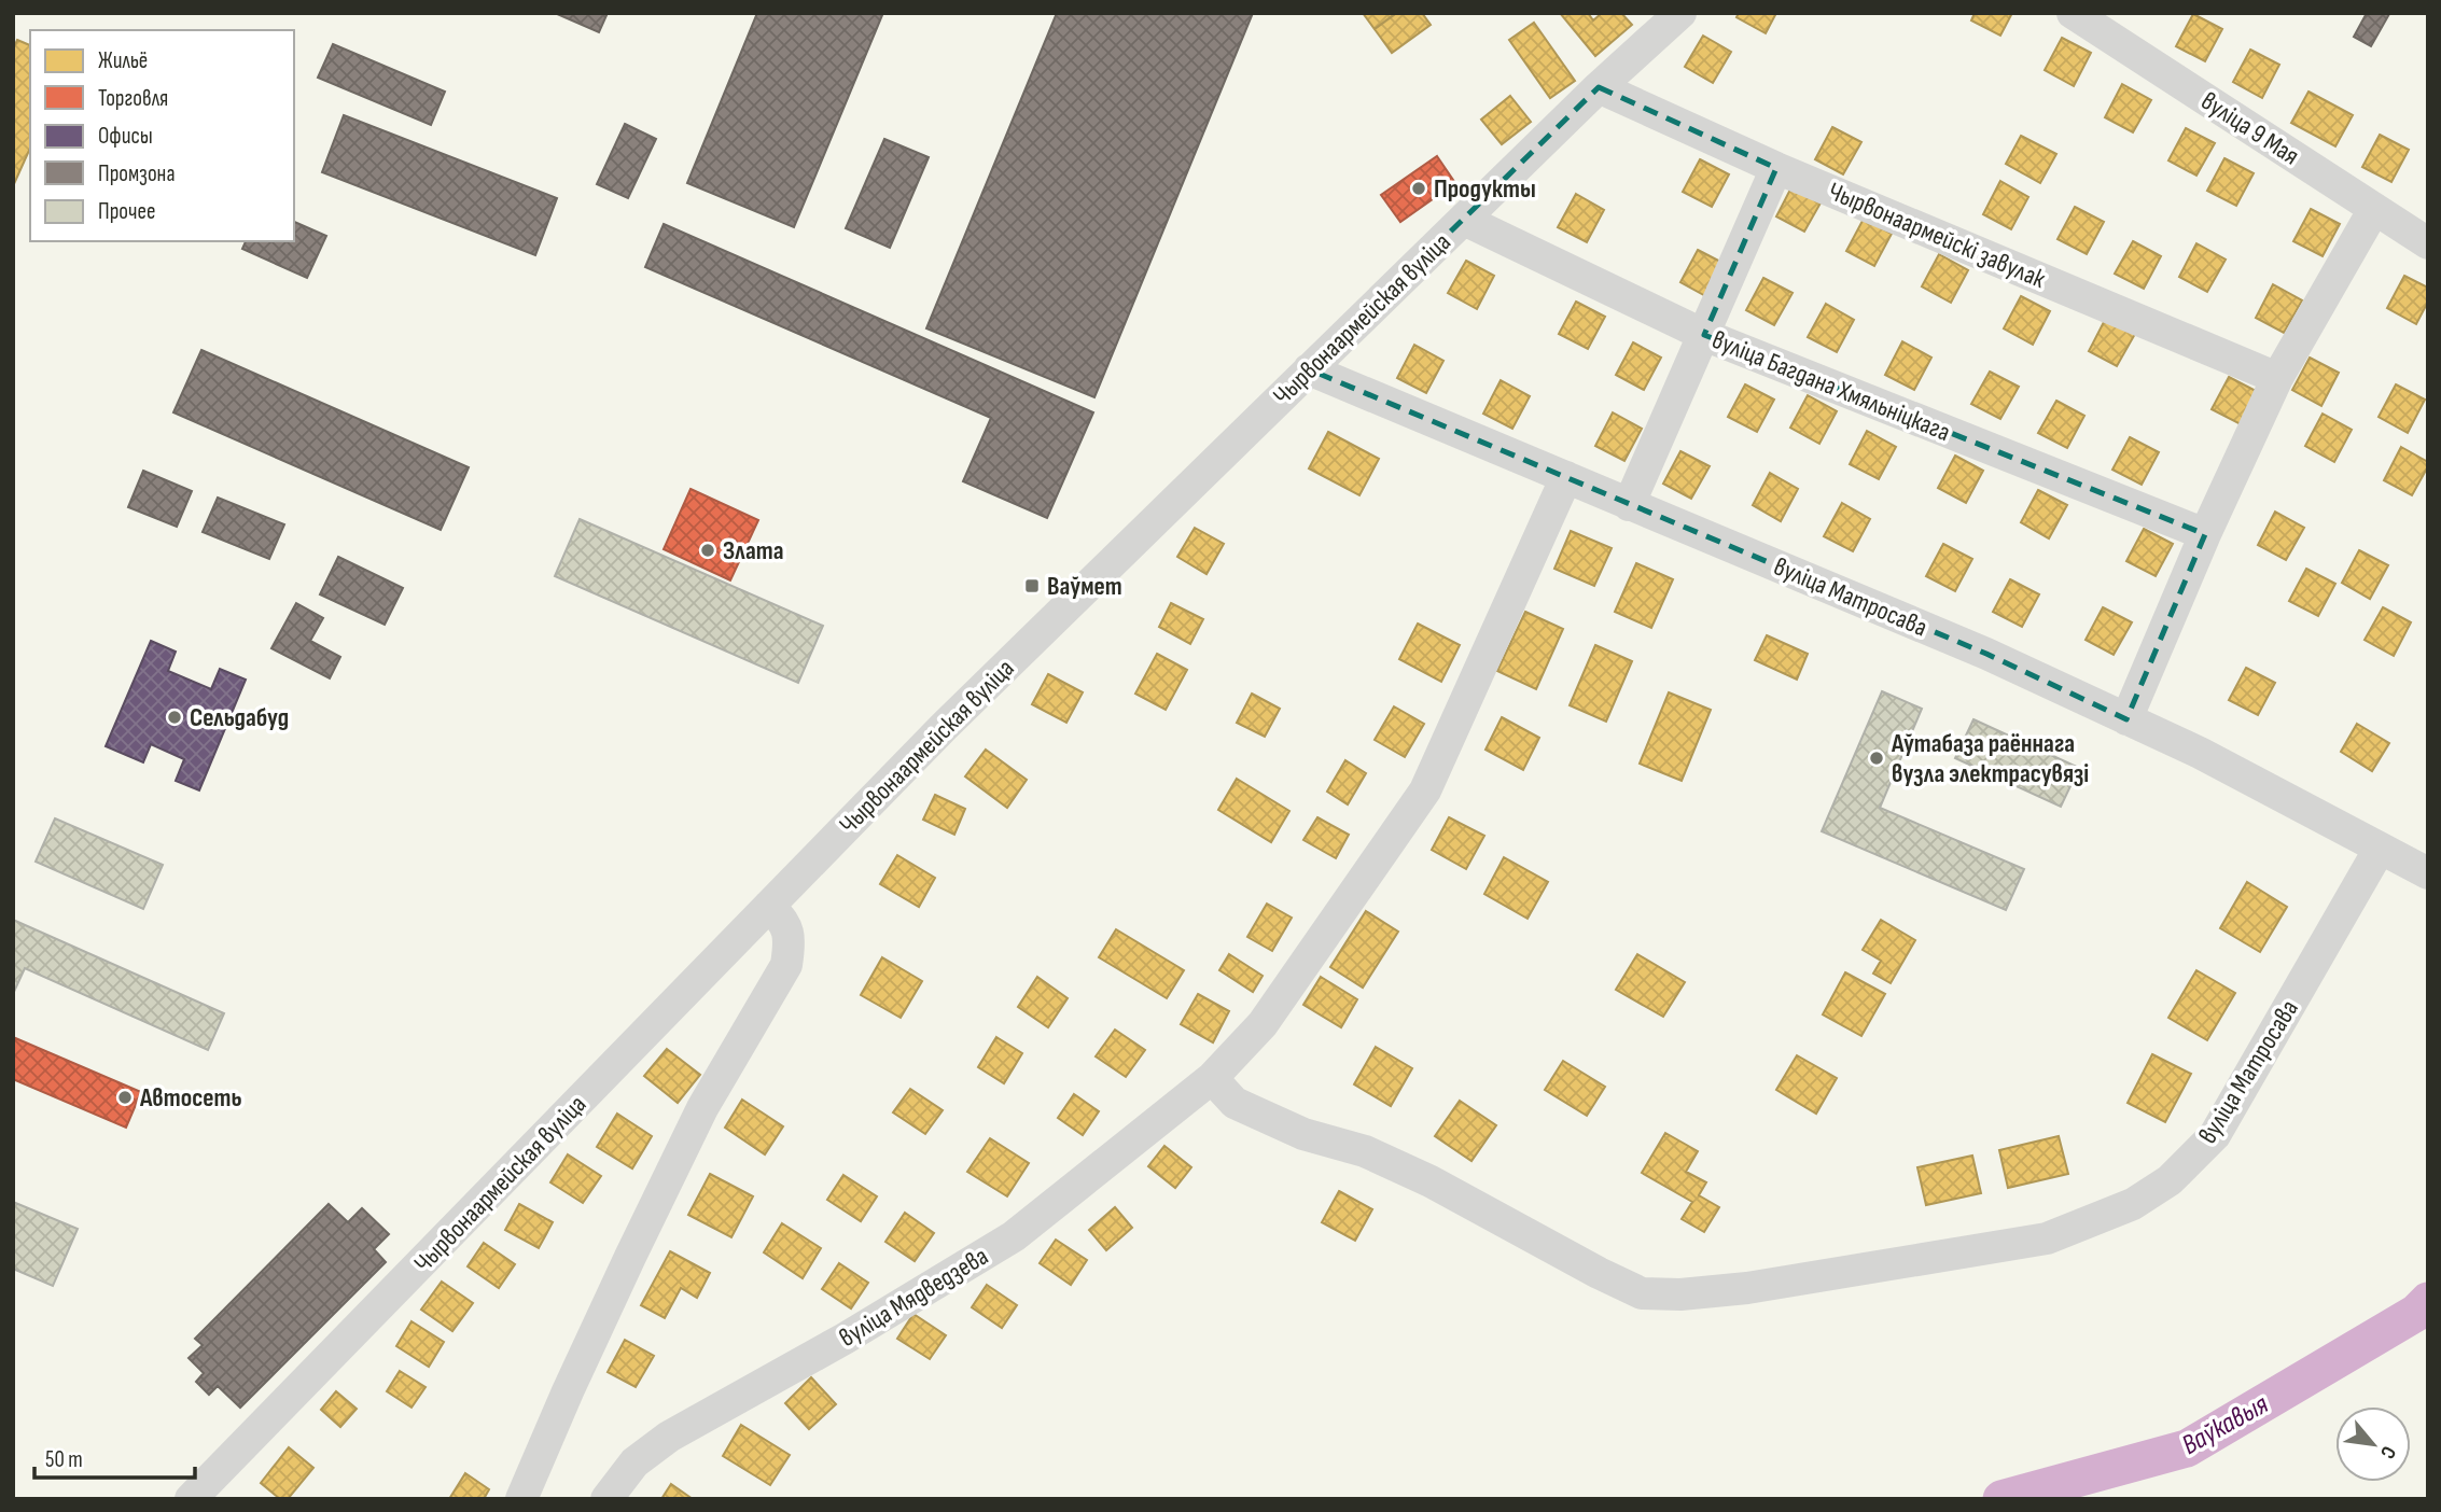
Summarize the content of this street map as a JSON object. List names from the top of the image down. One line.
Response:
{"streets":{"street":["вуліца 9 Мая","Чырвонаармейскі завулак","Чырвонаармейская вуліца","вуліца Багдана Хмяльніцкага","вуліца Матросава","вуліца Мядведзева"]},"crossings":[["Чырвонаармейскі завулак","Чырвонаармейская вуліца"],["Чырвонаармейская вуліца","вуліца Багдана Хмяльніцкага"],["Чырвонаармейская вуліца","вуліца Матросава"],["вуліца Матросава","вуліца Мядведзева"]],"water":["Ваўкавыя"],"places":{"other":["Продукты","Злата","Сельдабуд","Аўтабаза раённага вузла электрасувязі","Автосеть"],"transit":["Ваўмет"]},"legend":["Жильё","Торговля","Офисы","Промзона","Прочее"],"scale_bar":"50 m","north":"bottom right"}
